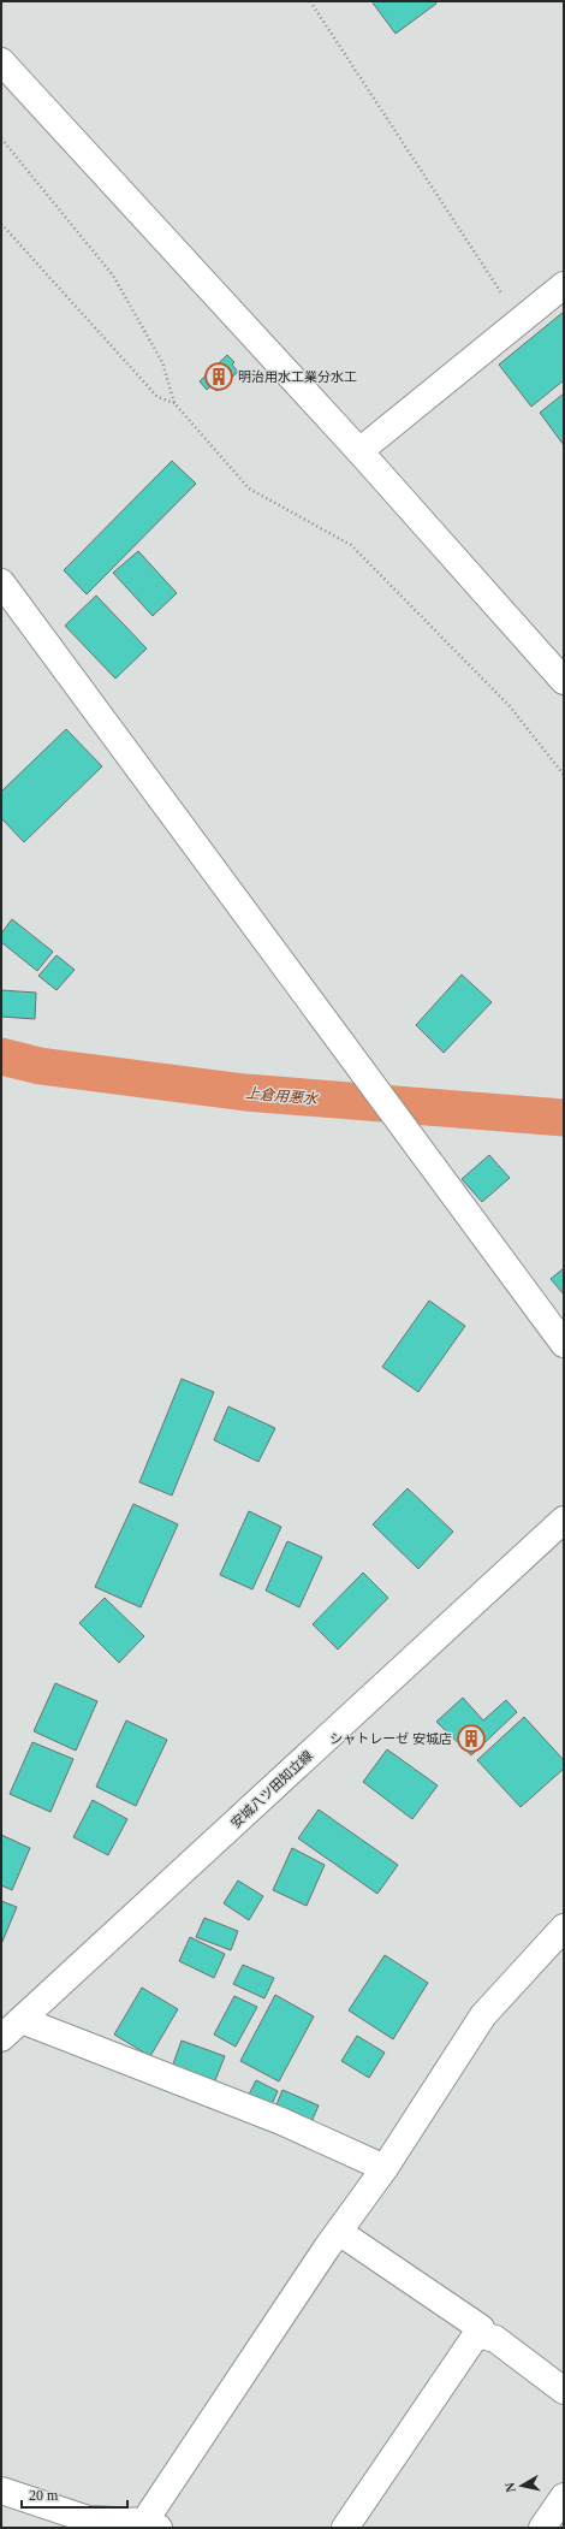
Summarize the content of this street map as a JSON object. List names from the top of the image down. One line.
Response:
{"streets":{"street":["安城八ツ田知立線"]},"water":["上倉用悪水"],"places":{"building":["明治用水工業分水工","シャトレーゼ 安城店"]},"scale_bar":"20 m","north":"left"}
